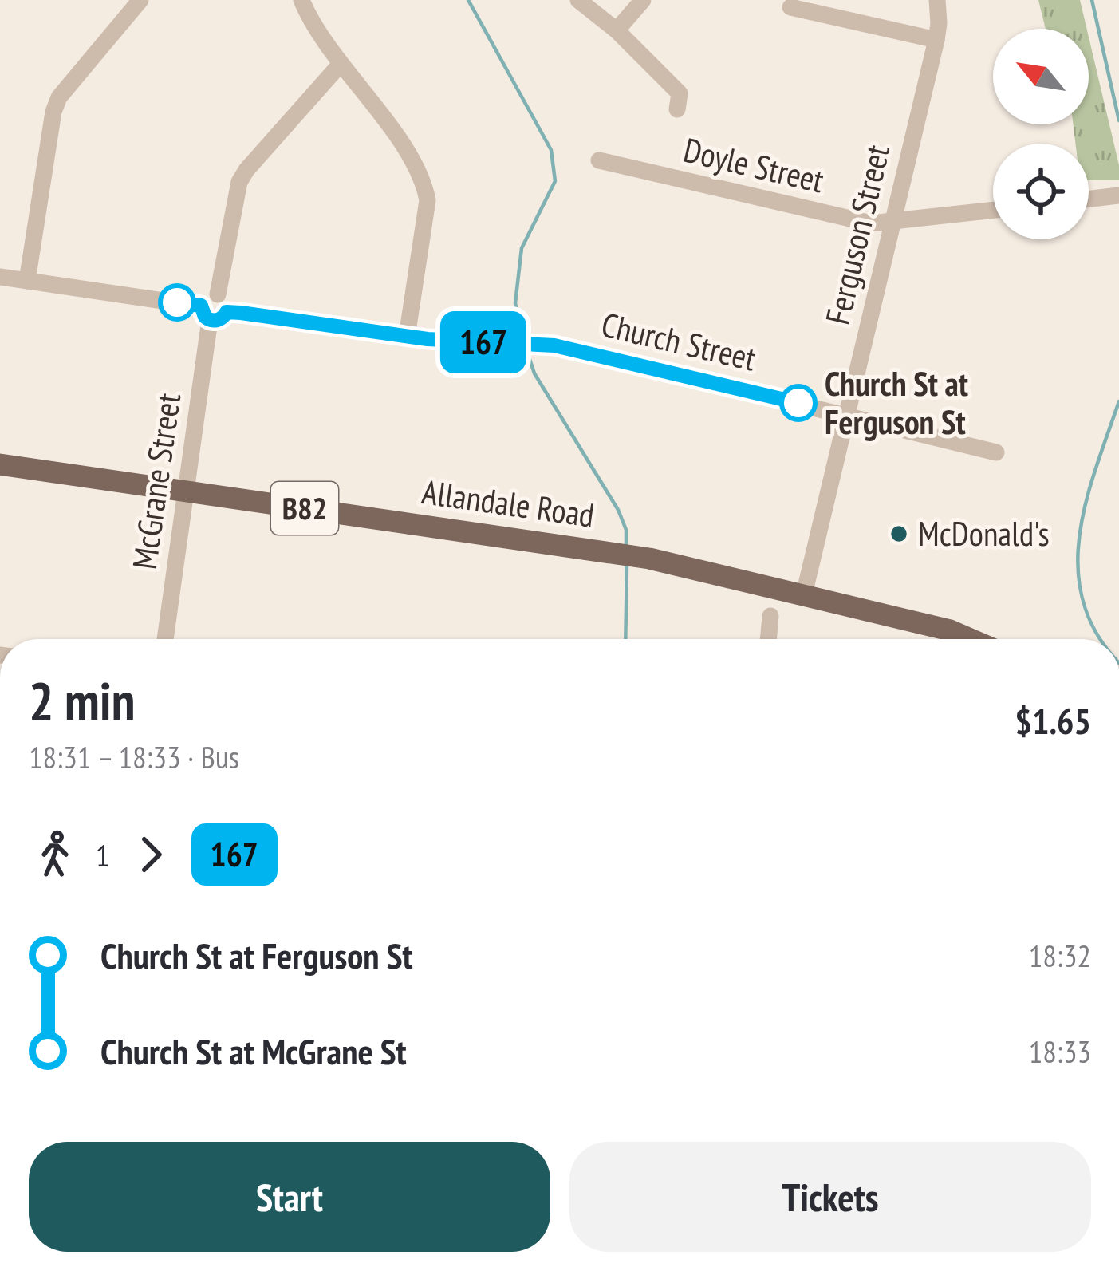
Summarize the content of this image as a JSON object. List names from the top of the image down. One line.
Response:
{"streets":{"main road":["Allandale Road","B82"],"street":["Doyle Street","Ferguson Street","Church Street","McGrane Street"]},"crossings":[["Doyle Street","Ferguson Street"],["Ferguson Street","Church Street"],["Ferguson Street","Allandale Road"],["Church Street","McGrane Street"],["McGrane Street","Allandale Road"]],"places":["Church St at Ferguson St","McDonald's"],"lines":["bus line 167"],"north":"top left","page":{"on_map":"167","heading":["2 min","18:31 – 18:33 · Bus","$1.65"],"legs":["1","167"],"list":[{"name":"Church St at Ferguson St","value":"18:32"},{"name":"Church St at McGrane St","value":"18:33"}],"buttons":["Start","Tickets"]}}
